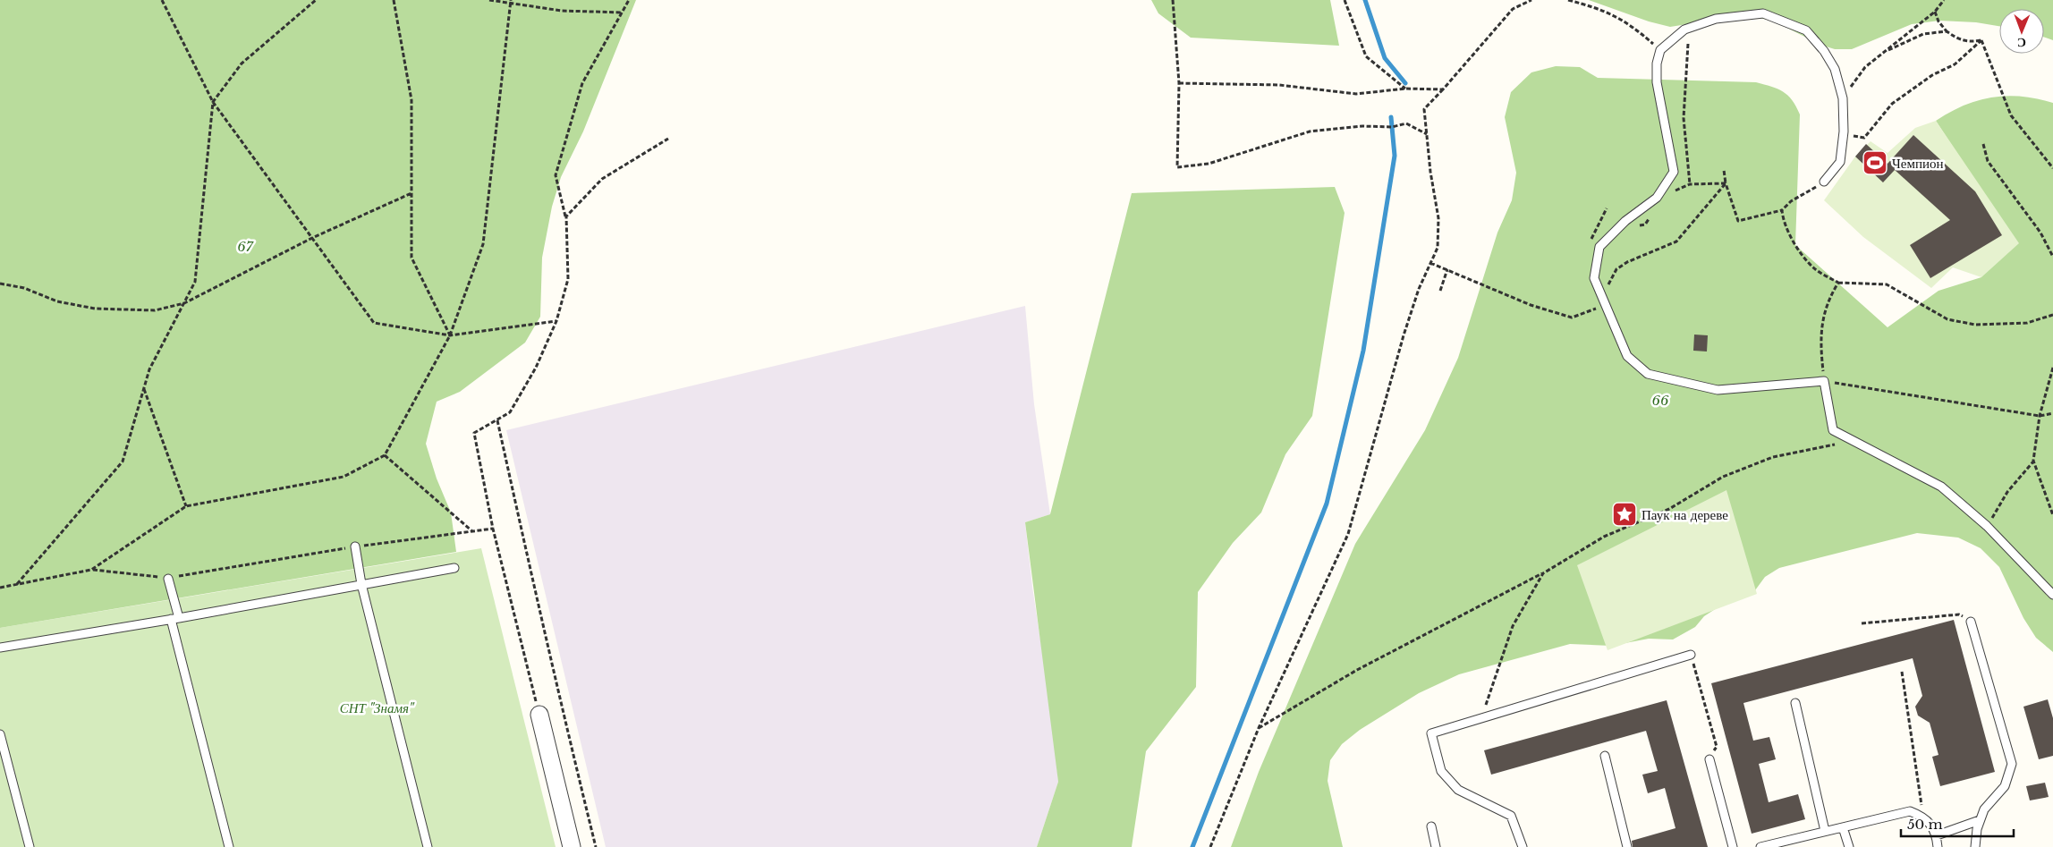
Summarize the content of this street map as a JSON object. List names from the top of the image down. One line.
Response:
{"parks":["67","66","СНТ \"Знамя\""],"places":{"sports":["Чемпион"],"place":["Паук на дереве"]},"scale_bar":"50 m","north":"bottom"}
